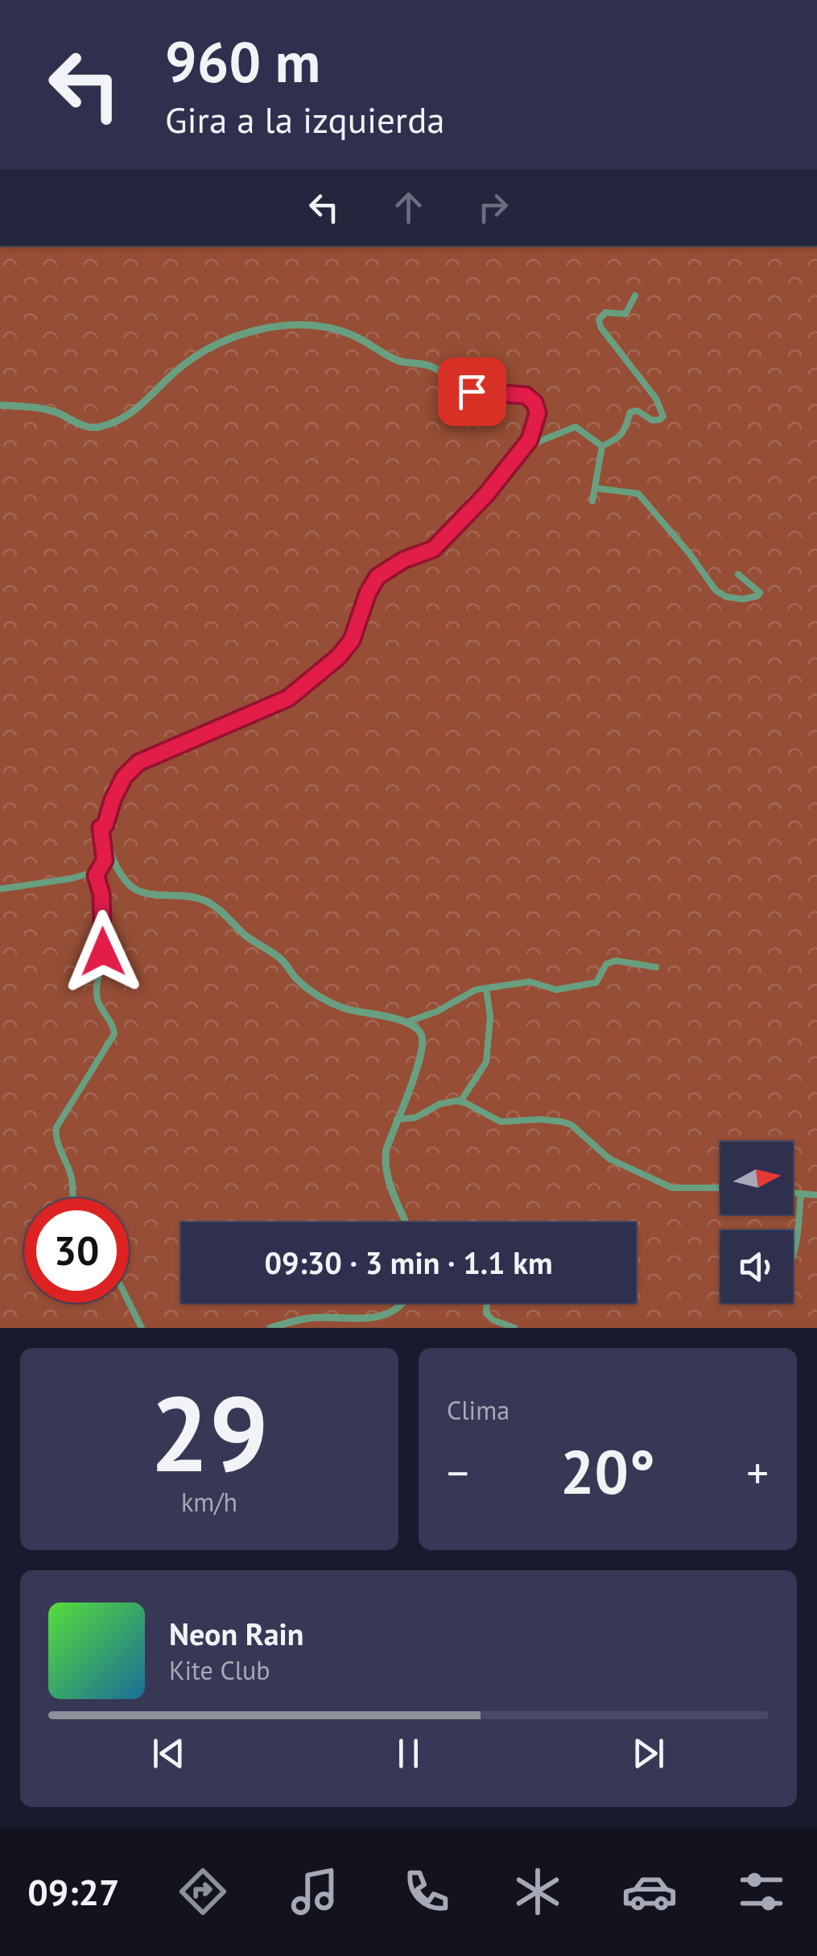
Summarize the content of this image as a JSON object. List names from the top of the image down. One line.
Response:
{"north":"right","page":{"turn":["960 m","Gira a la izquierda"],"limit":"30","trip":"09:30 · 3 min · 1.1 km","tile":[["29","km/h"],"Clima"],"heat":["−","20°","+"],"song":["Neon Rain","Kite Club"],"tabs":"09:27"}}
